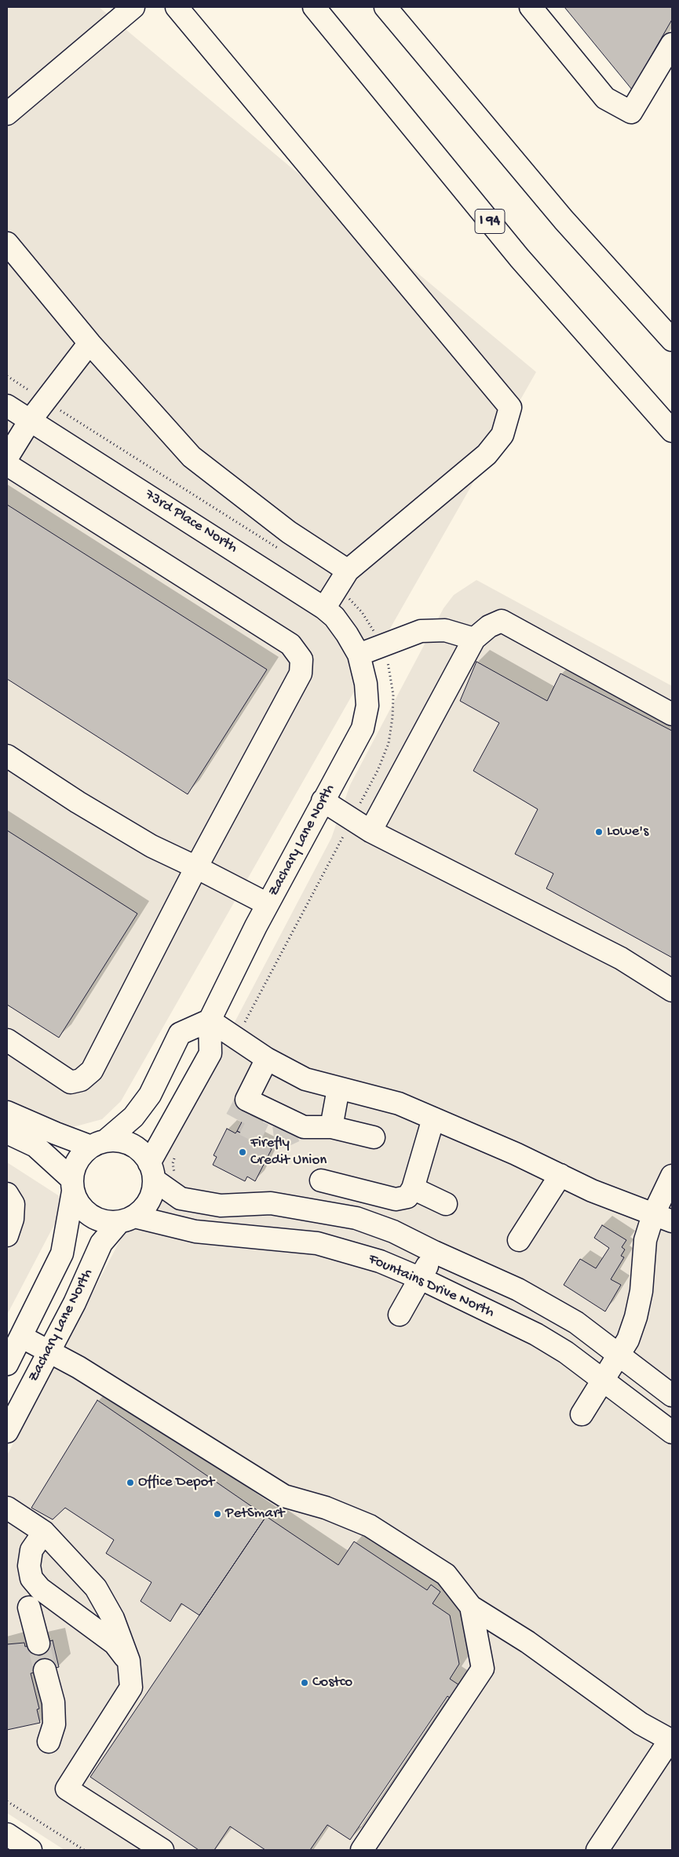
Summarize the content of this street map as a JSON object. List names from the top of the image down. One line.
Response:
{"streets":{"main road":["I 94","73rd Place North","Zachary Lane North","Fountains Drive North"]},"crossings":[["73rd Place North","Zachary Lane North"],["Zachary Lane North","Fountains Drive North"]],"places":["Lowe's","Firefly Credit Union","Office Depot","PetSmart","Costco"]}
